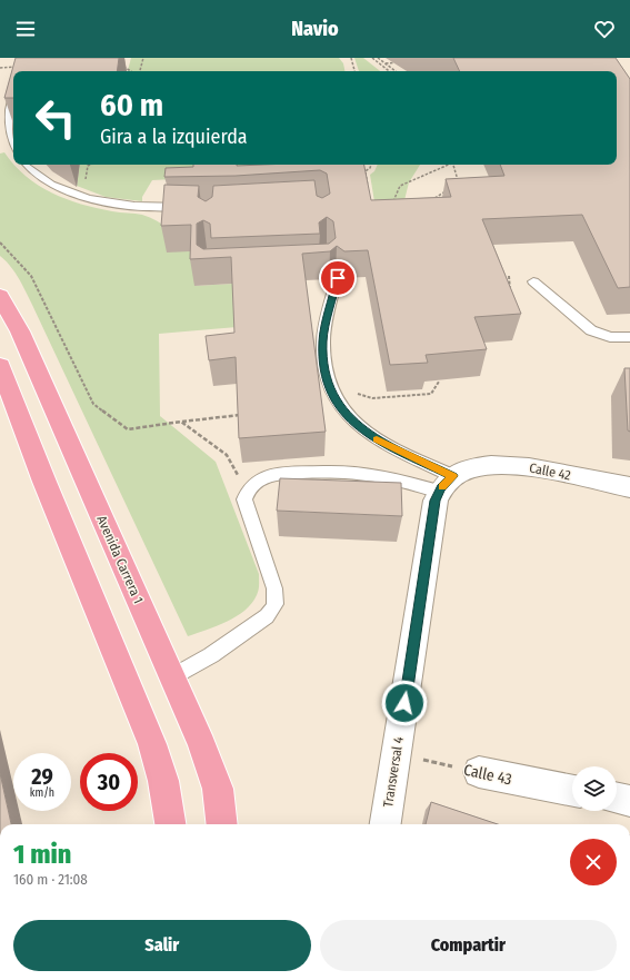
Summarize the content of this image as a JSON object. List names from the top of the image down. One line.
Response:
{"streets":{"main road":["Avenida Carrera 1"],"street":["Calle 42","Transversal 4","Calle 43"]},"crossings":[["Calle 42","Transversal 4"],["Transversal 4","Calle 43"]],"page":{"header":"Navio","turn":["60 m","Gira a la izquierda"],"speed":"29 km/h","limit":"30","heading":["1 min","160 m · 21:08"],"buttons":["Salir","Compartir"]}}
